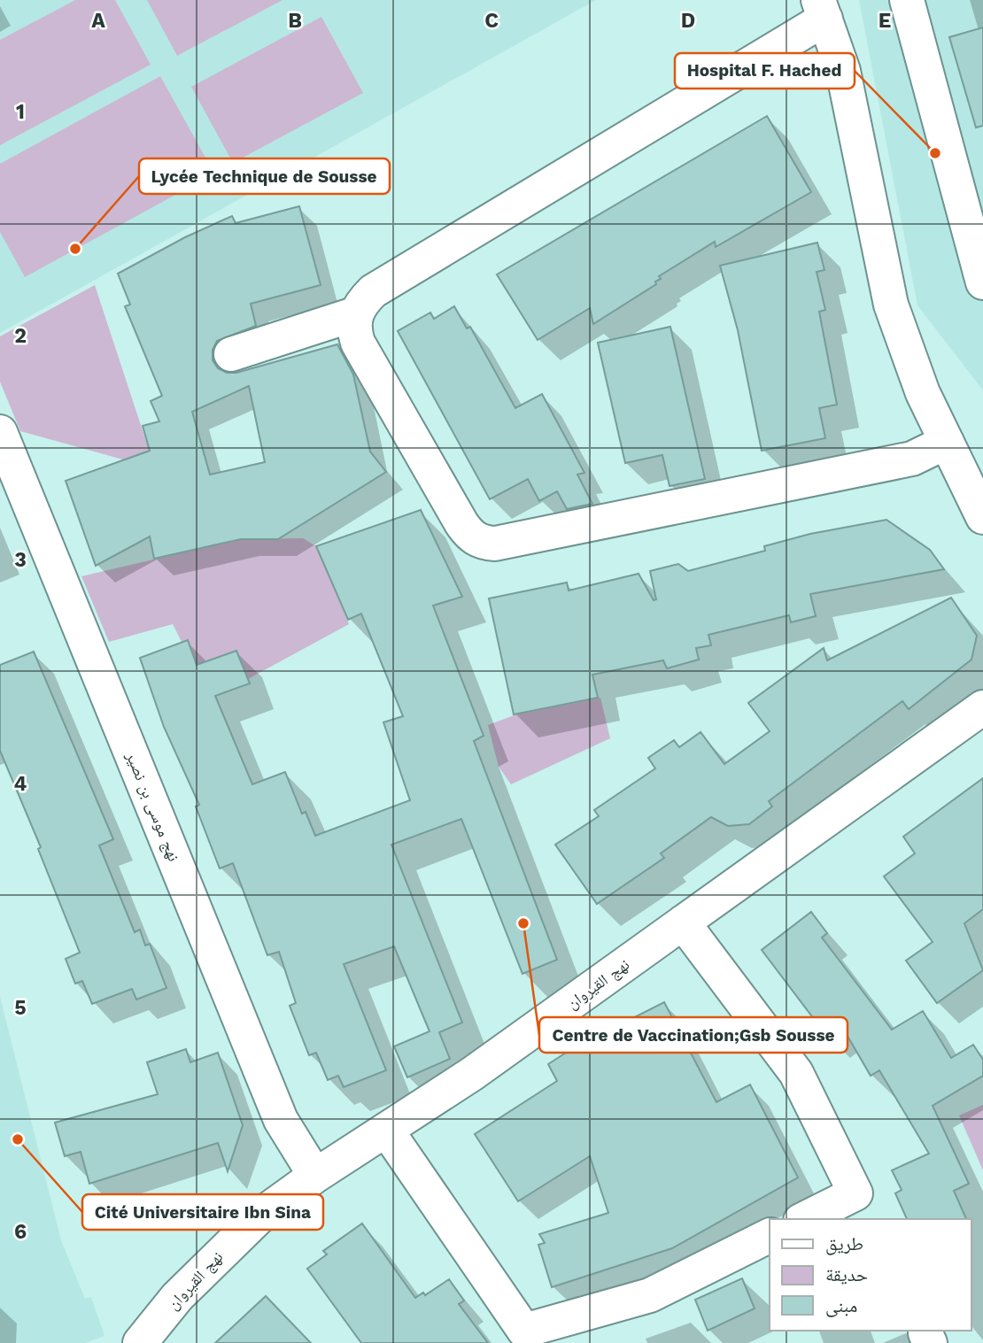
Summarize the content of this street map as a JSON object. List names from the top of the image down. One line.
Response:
{"streets":{"street":["نهج موسى بن نصير","نهج القيروان"]},"crossings":[["نهج موسى بن نصير","نهج القيروان"]],"places":["Hospital F. Hached","Lycée Technique de Sousse","Centre de Vaccination;Gsb Sousse","Cité Universitaire Ibn Sina"],"legend":["طريق","حديقة","مبنى"],"grid":{"columns":["A","B","C","D","E"],"rows":["1","2","3","4","5","6"]}}
